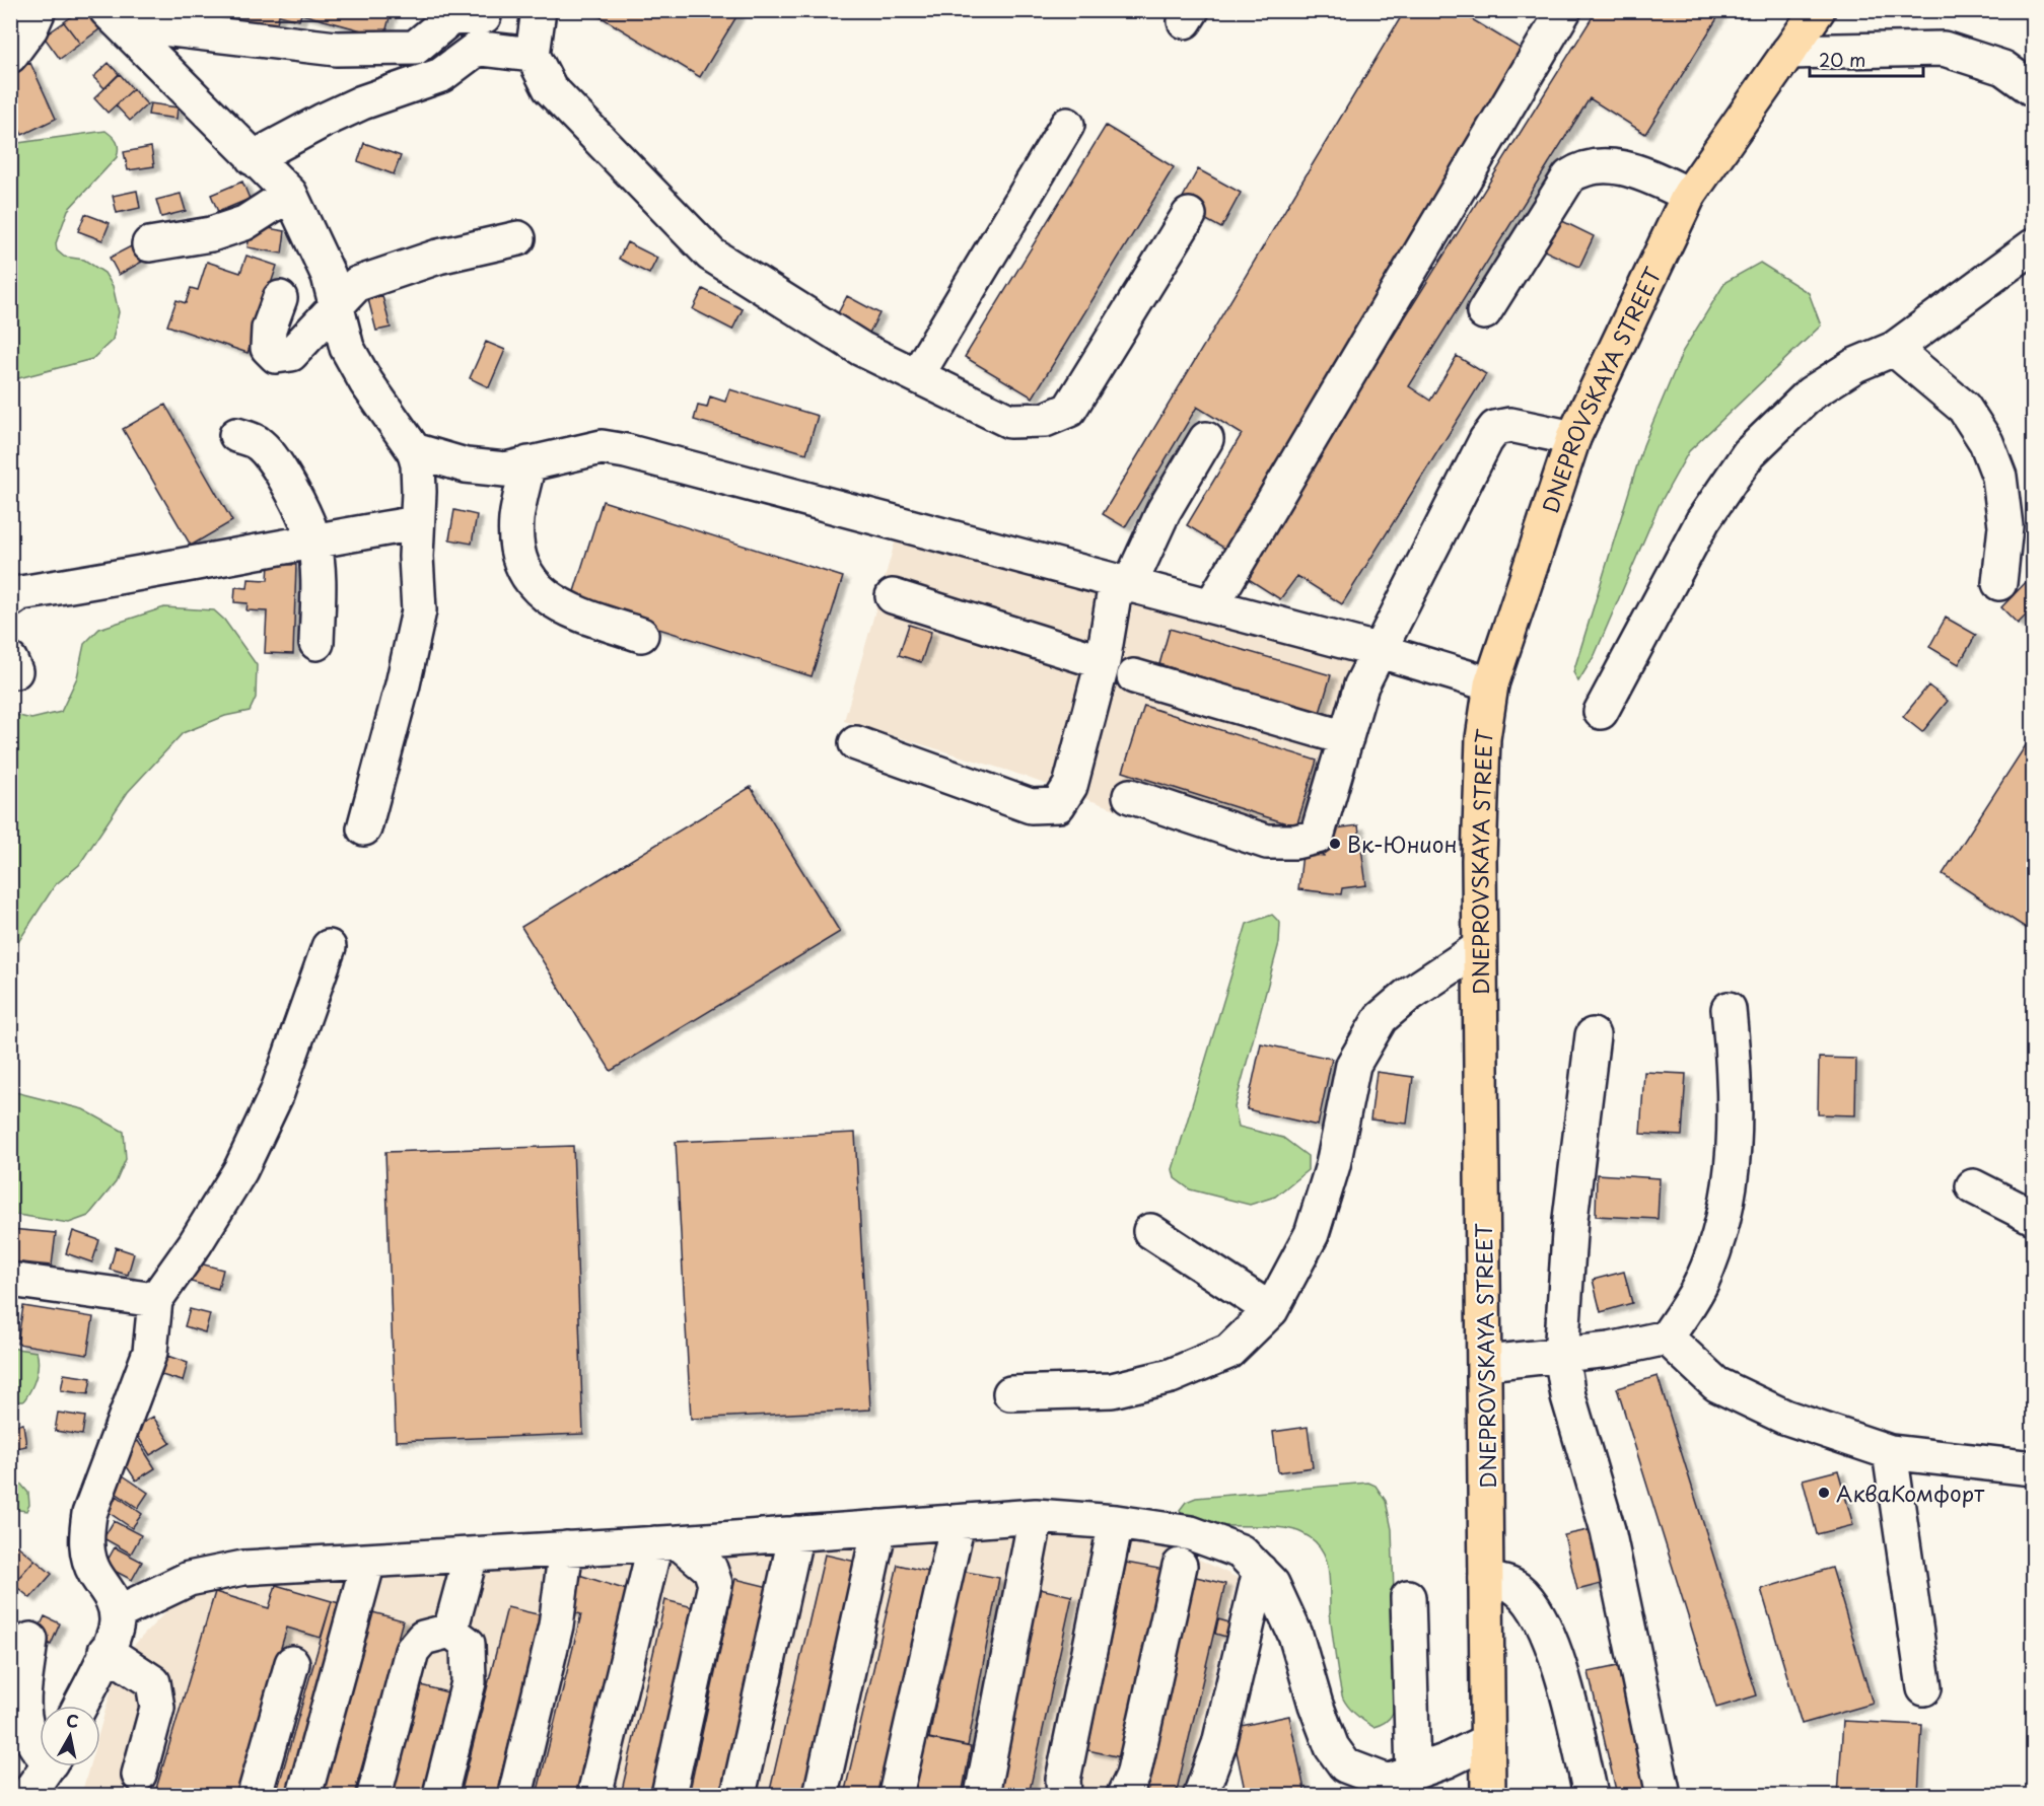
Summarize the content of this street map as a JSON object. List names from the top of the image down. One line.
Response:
{"streets":{"main road":["DNEPROVSKAYA STREET"]},"places":["Вк-Юнион","АкваКомфорт"],"scale_bar":"20 m","north":"top"}
